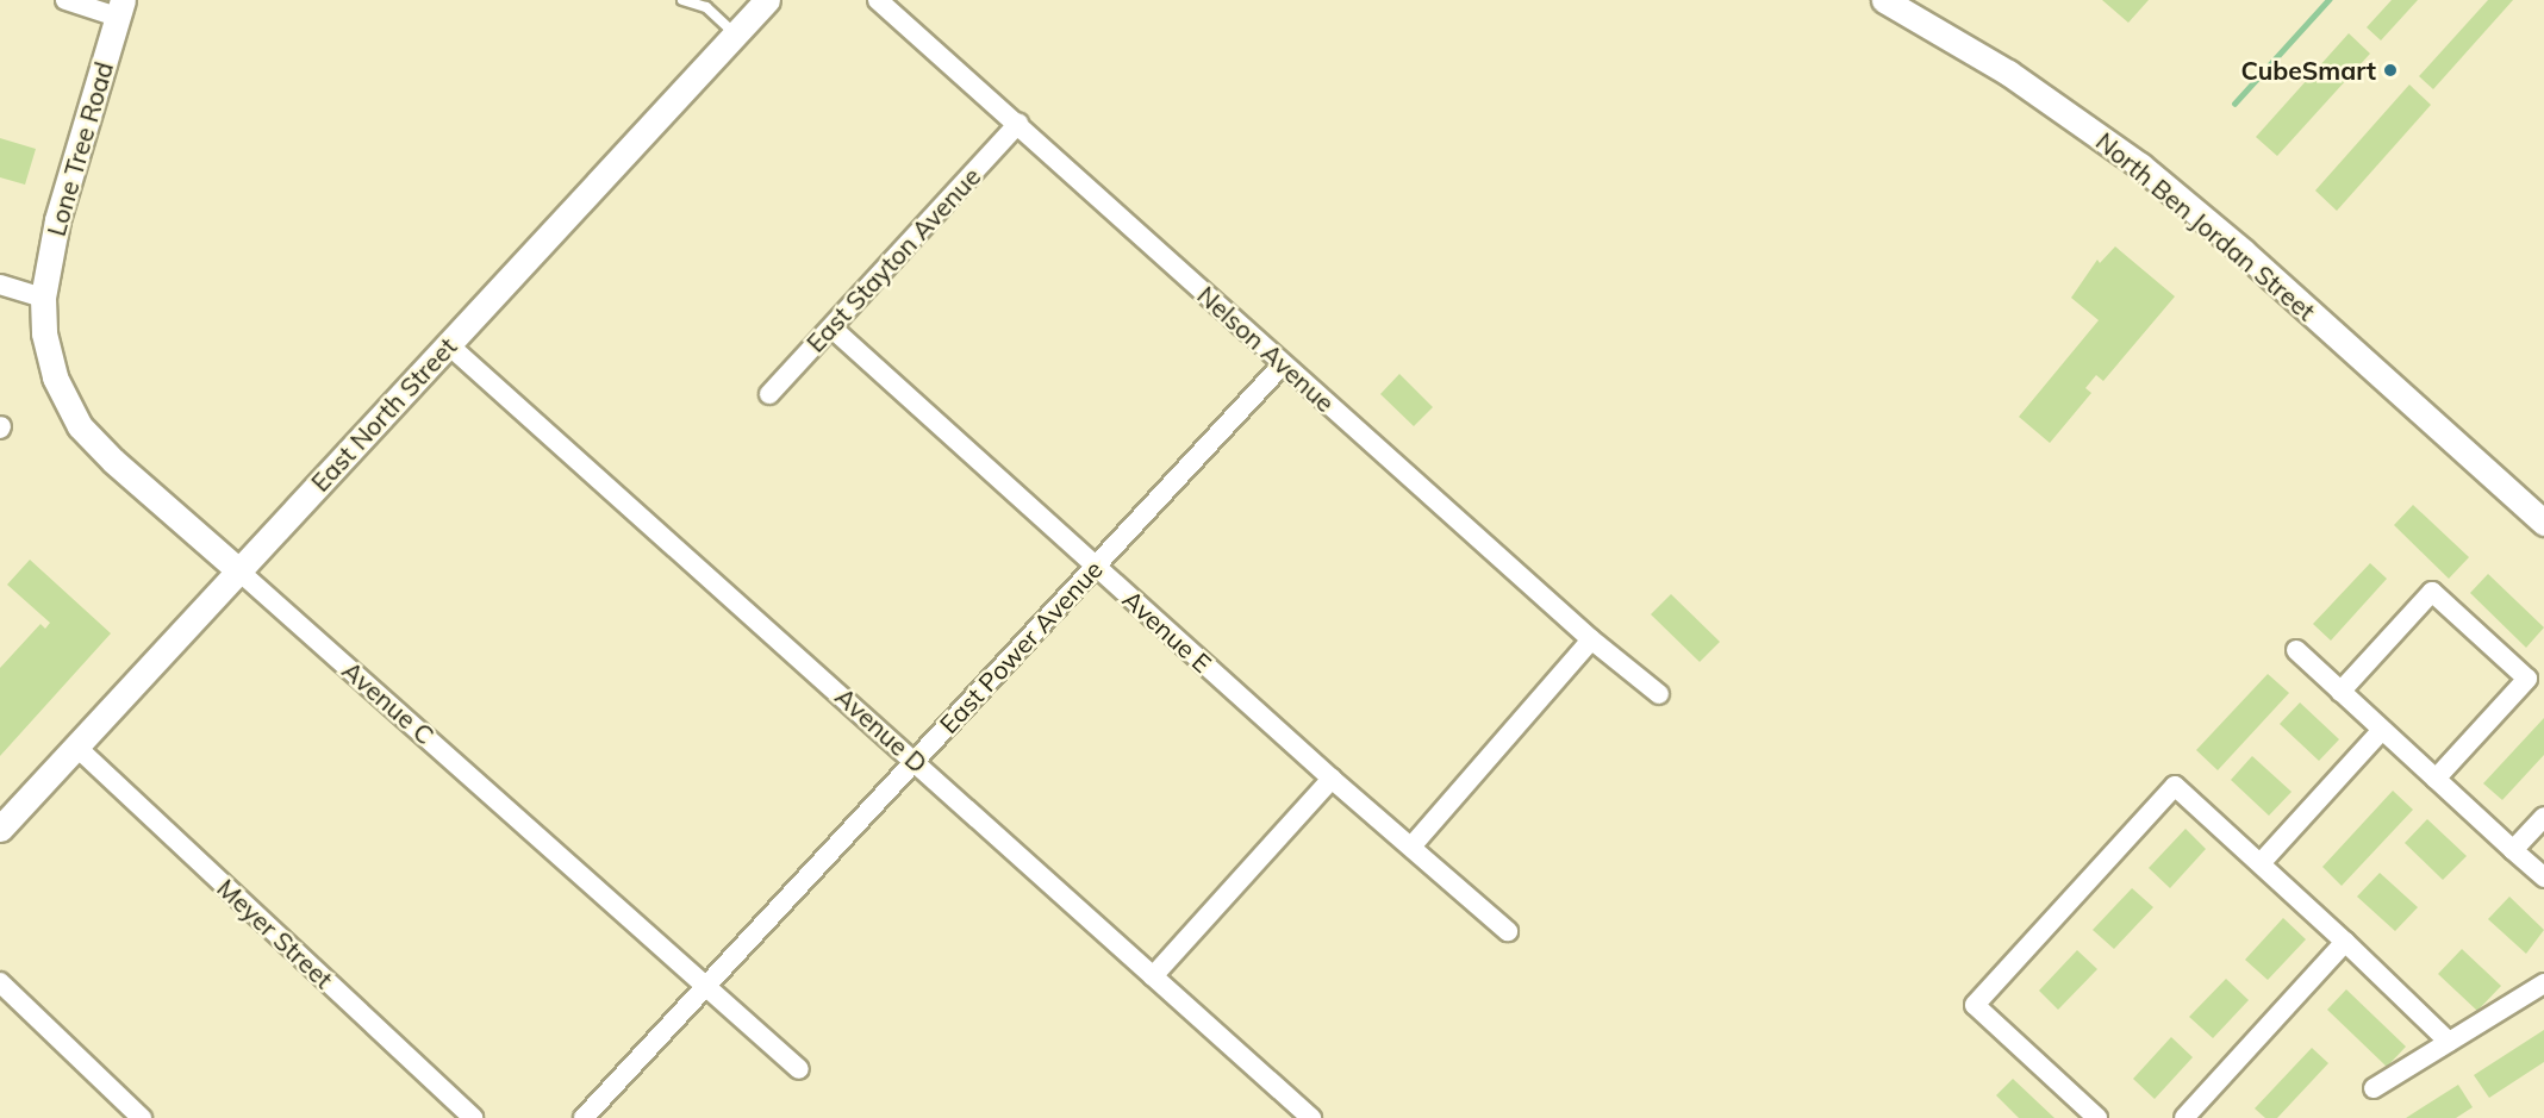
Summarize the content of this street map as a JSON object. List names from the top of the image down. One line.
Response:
{"streets":{"street":["Lone Tree Road","North Ben Jordan Street","East Stayton Avenue","Nelson Avenue","East North Street","Avenue E","East Power Avenue","Avenue C","Avenue D","Meyer Street"]},"crossings":[["Lone Tree Road","Avenue C"],["East Stayton Avenue","Nelson Avenue"],["East Stayton Avenue","Avenue E"],["Nelson Avenue","East Power Avenue"],["East North Street","Avenue C"],["East North Street","Avenue D"],["East North Street","Meyer Street"],["Avenue E","East Power Avenue"],["East Power Avenue","Avenue C"],["East Power Avenue","Avenue D"]],"places":["CubeSmart"]}
